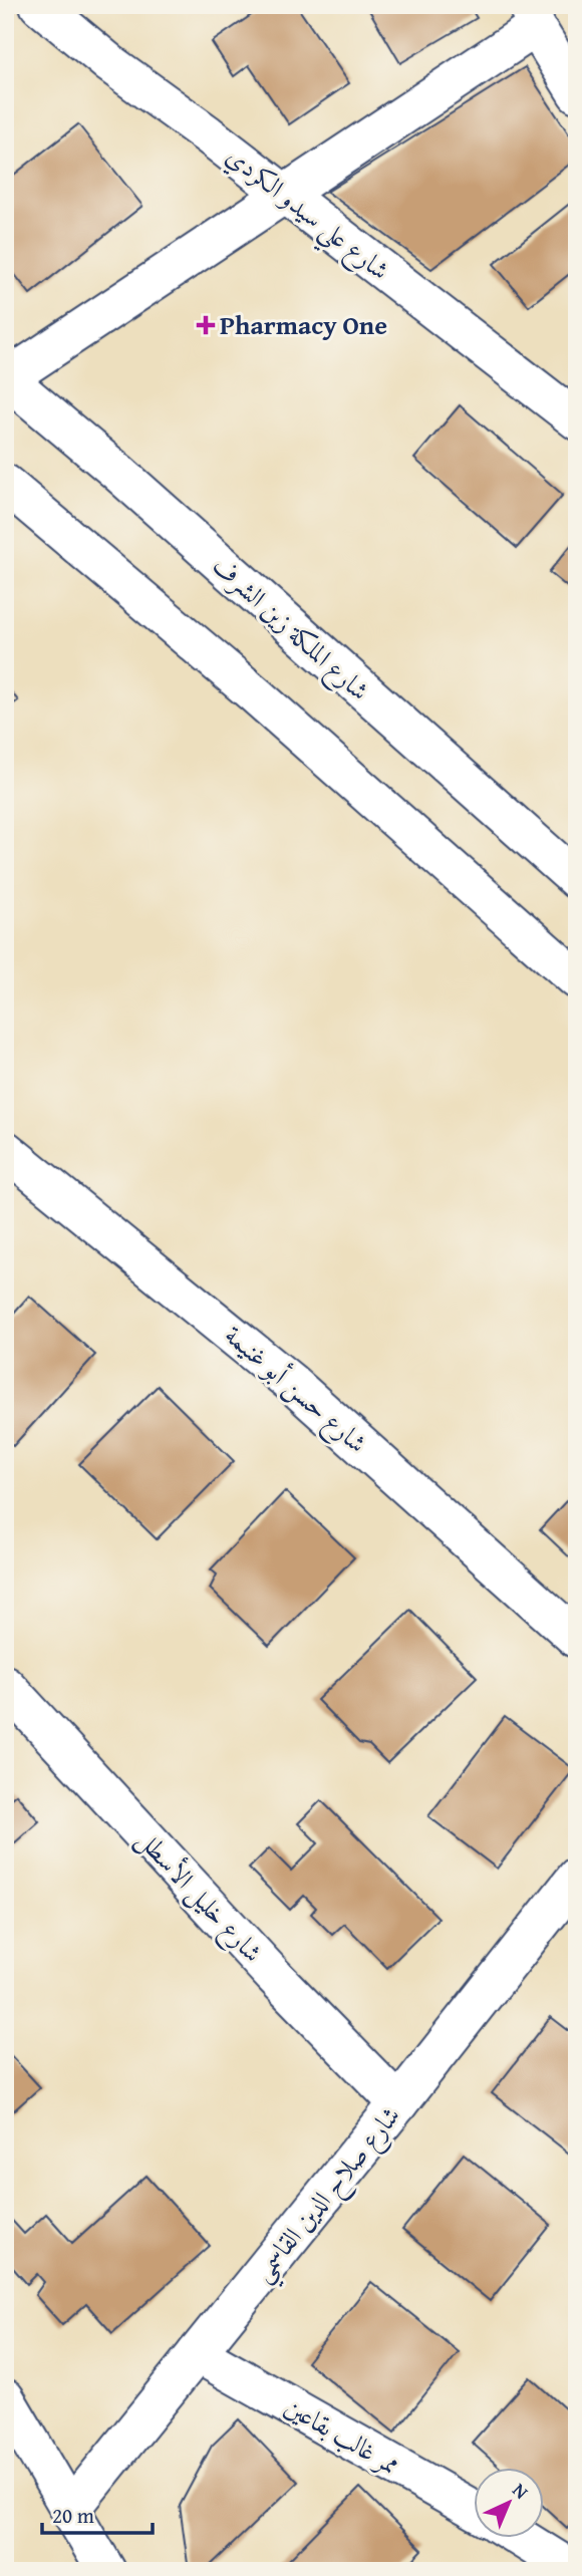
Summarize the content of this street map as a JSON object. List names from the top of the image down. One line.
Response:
{"streets":{"street":["شارع علي سيدو الكردي","شارع الملكة زين الشرف","شارع حسن أبو غنيمة","شارع خليل الأسطل","شارع صلاح الدين القاسمي","ممر غالب بقاعين"]},"crossings":[["شارع خليل الأسطل","شارع صلاح الدين القاسمي"],["شارع صلاح الدين القاسمي","ممر غالب بقاعين"]],"places":{"health":["Pharmacy One"]},"scale_bar":"20 m","north":"top right"}
